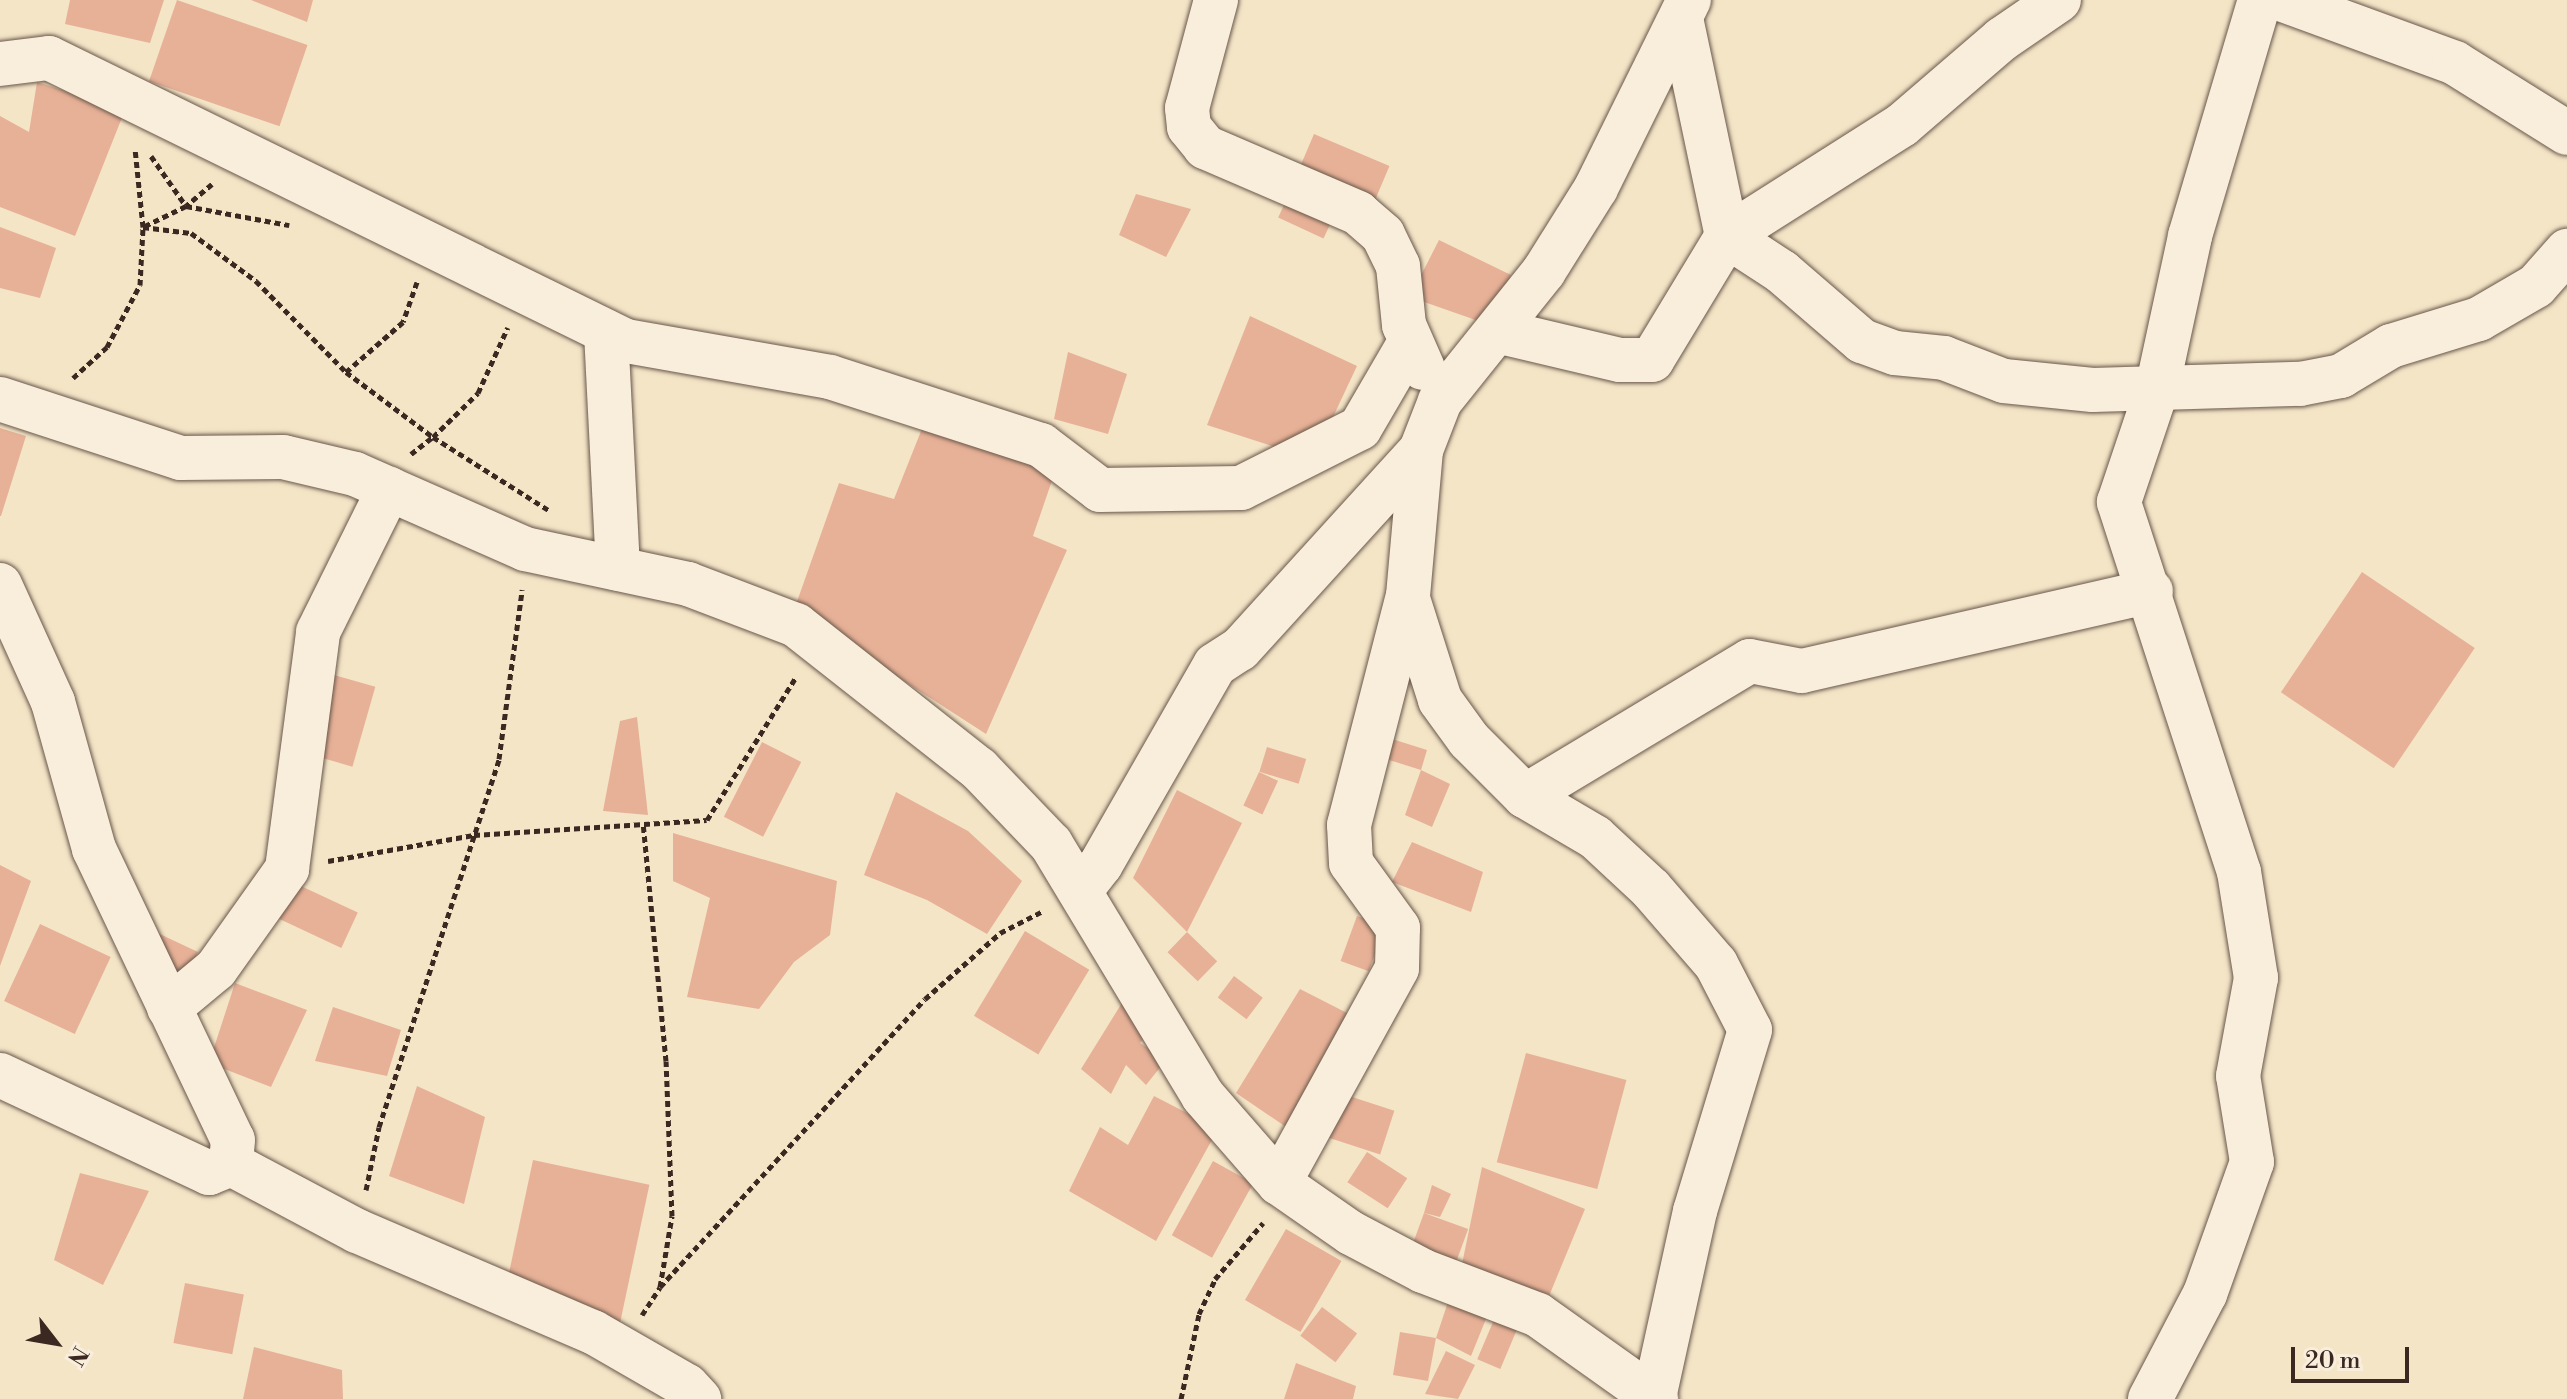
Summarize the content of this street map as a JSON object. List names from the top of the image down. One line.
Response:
{"scale_bar":"20 m","north":"bottom right"}
